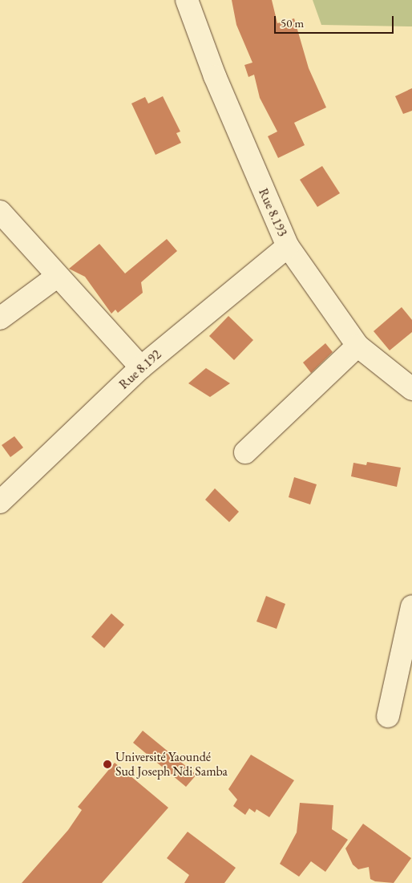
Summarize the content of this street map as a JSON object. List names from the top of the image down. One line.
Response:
{"streets":{"street":["Rue 8.193","Rue 8.192"]},"crossings":[["Rue 8.193","Rue 8.192"]],"places":["Université Yaoundé Sud Joseph Ndi Samba"],"scale_bar":"50 m"}
